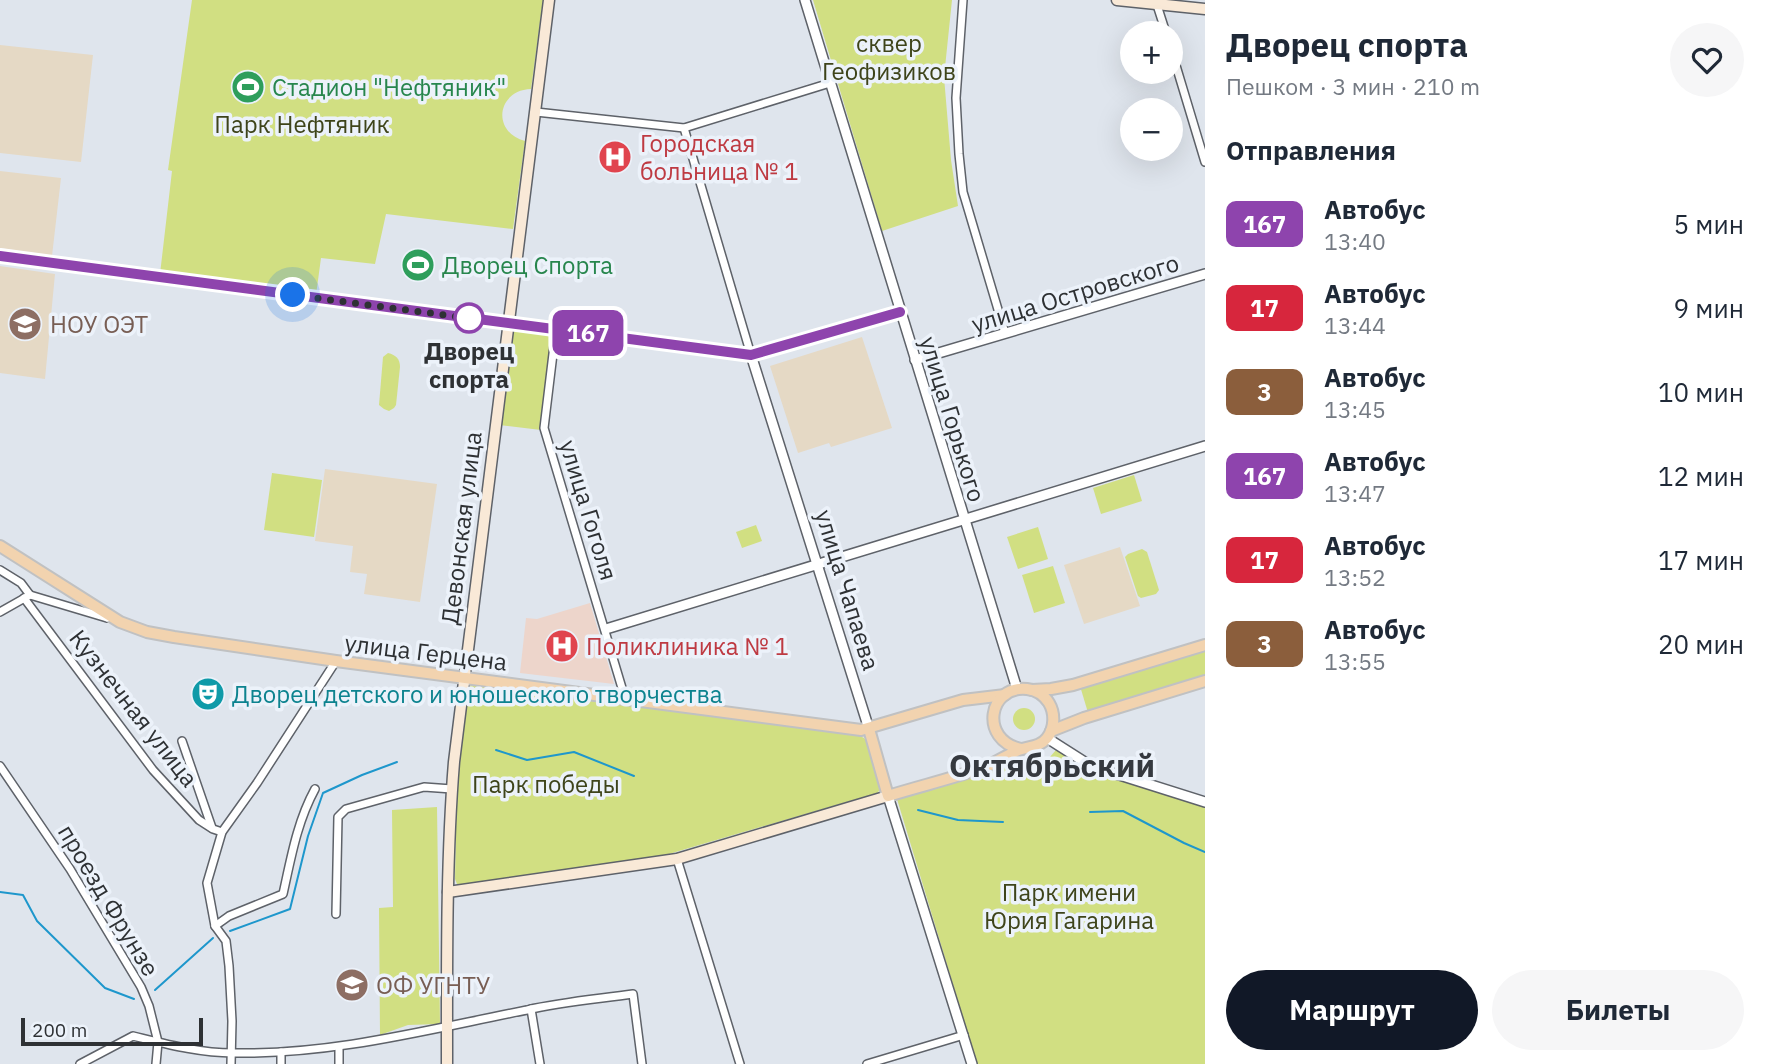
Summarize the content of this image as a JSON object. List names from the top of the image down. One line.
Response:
{"streets":{"main road":["Девонская улица","улица Чапаева","улица Герцена"],"street":["улица Островского","улица Горького","улица Гоголя","Кузнечная улица","проезд Фрунзе"]},"crossings":[["улица Островского","улица Горького"],["улица Гоголя","улица Герцена"],["Девонская улица","улица Герцена"],["улица Чапаева","улица Герцена"]],"districts":["Октябрьский"],"parks":["cквер Геофизиков","Парк Нефтяник","Парк победы","Парк имени Юрия Гагарина"],"places":{"sports":["Стадион \"Нефтяник\"","Дворец Спорта"],"hospital":["Городская больница № 1","Поликлиника № 1"],"other":["Дворец спорта"],"school or university":["НОУ ОЭТ","ОФ УГНТУ"],"theatre":["Дворец детского и юношеского творчества"]},"lines":["bus line 167"],"scale_bar":"200 m","page":{"on_map":"167","heading":[["Дворец спорта","Пешком · 3 мин · 210 m"],"Отправления"],"map_buttons":["+","−"],"list":[{"mark":"167","name":"Автобус","note":"13:40","value":"5 мин"},{"mark":"17","name":"Автобус","note":"13:44","value":"9 мин"},{"mark":"3","name":"Автобус","note":"13:45","value":"10 мин"},{"mark":"167","name":"Автобус","note":"13:47","value":"12 мин"},{"mark":"17","name":"Автобус","note":"13:52","value":"17 мин"},{"mark":"3","name":"Автобус","note":"13:55","value":"20 мин"}],"buttons":["Маршрут","Билеты"],"scale":"200 m"}}
